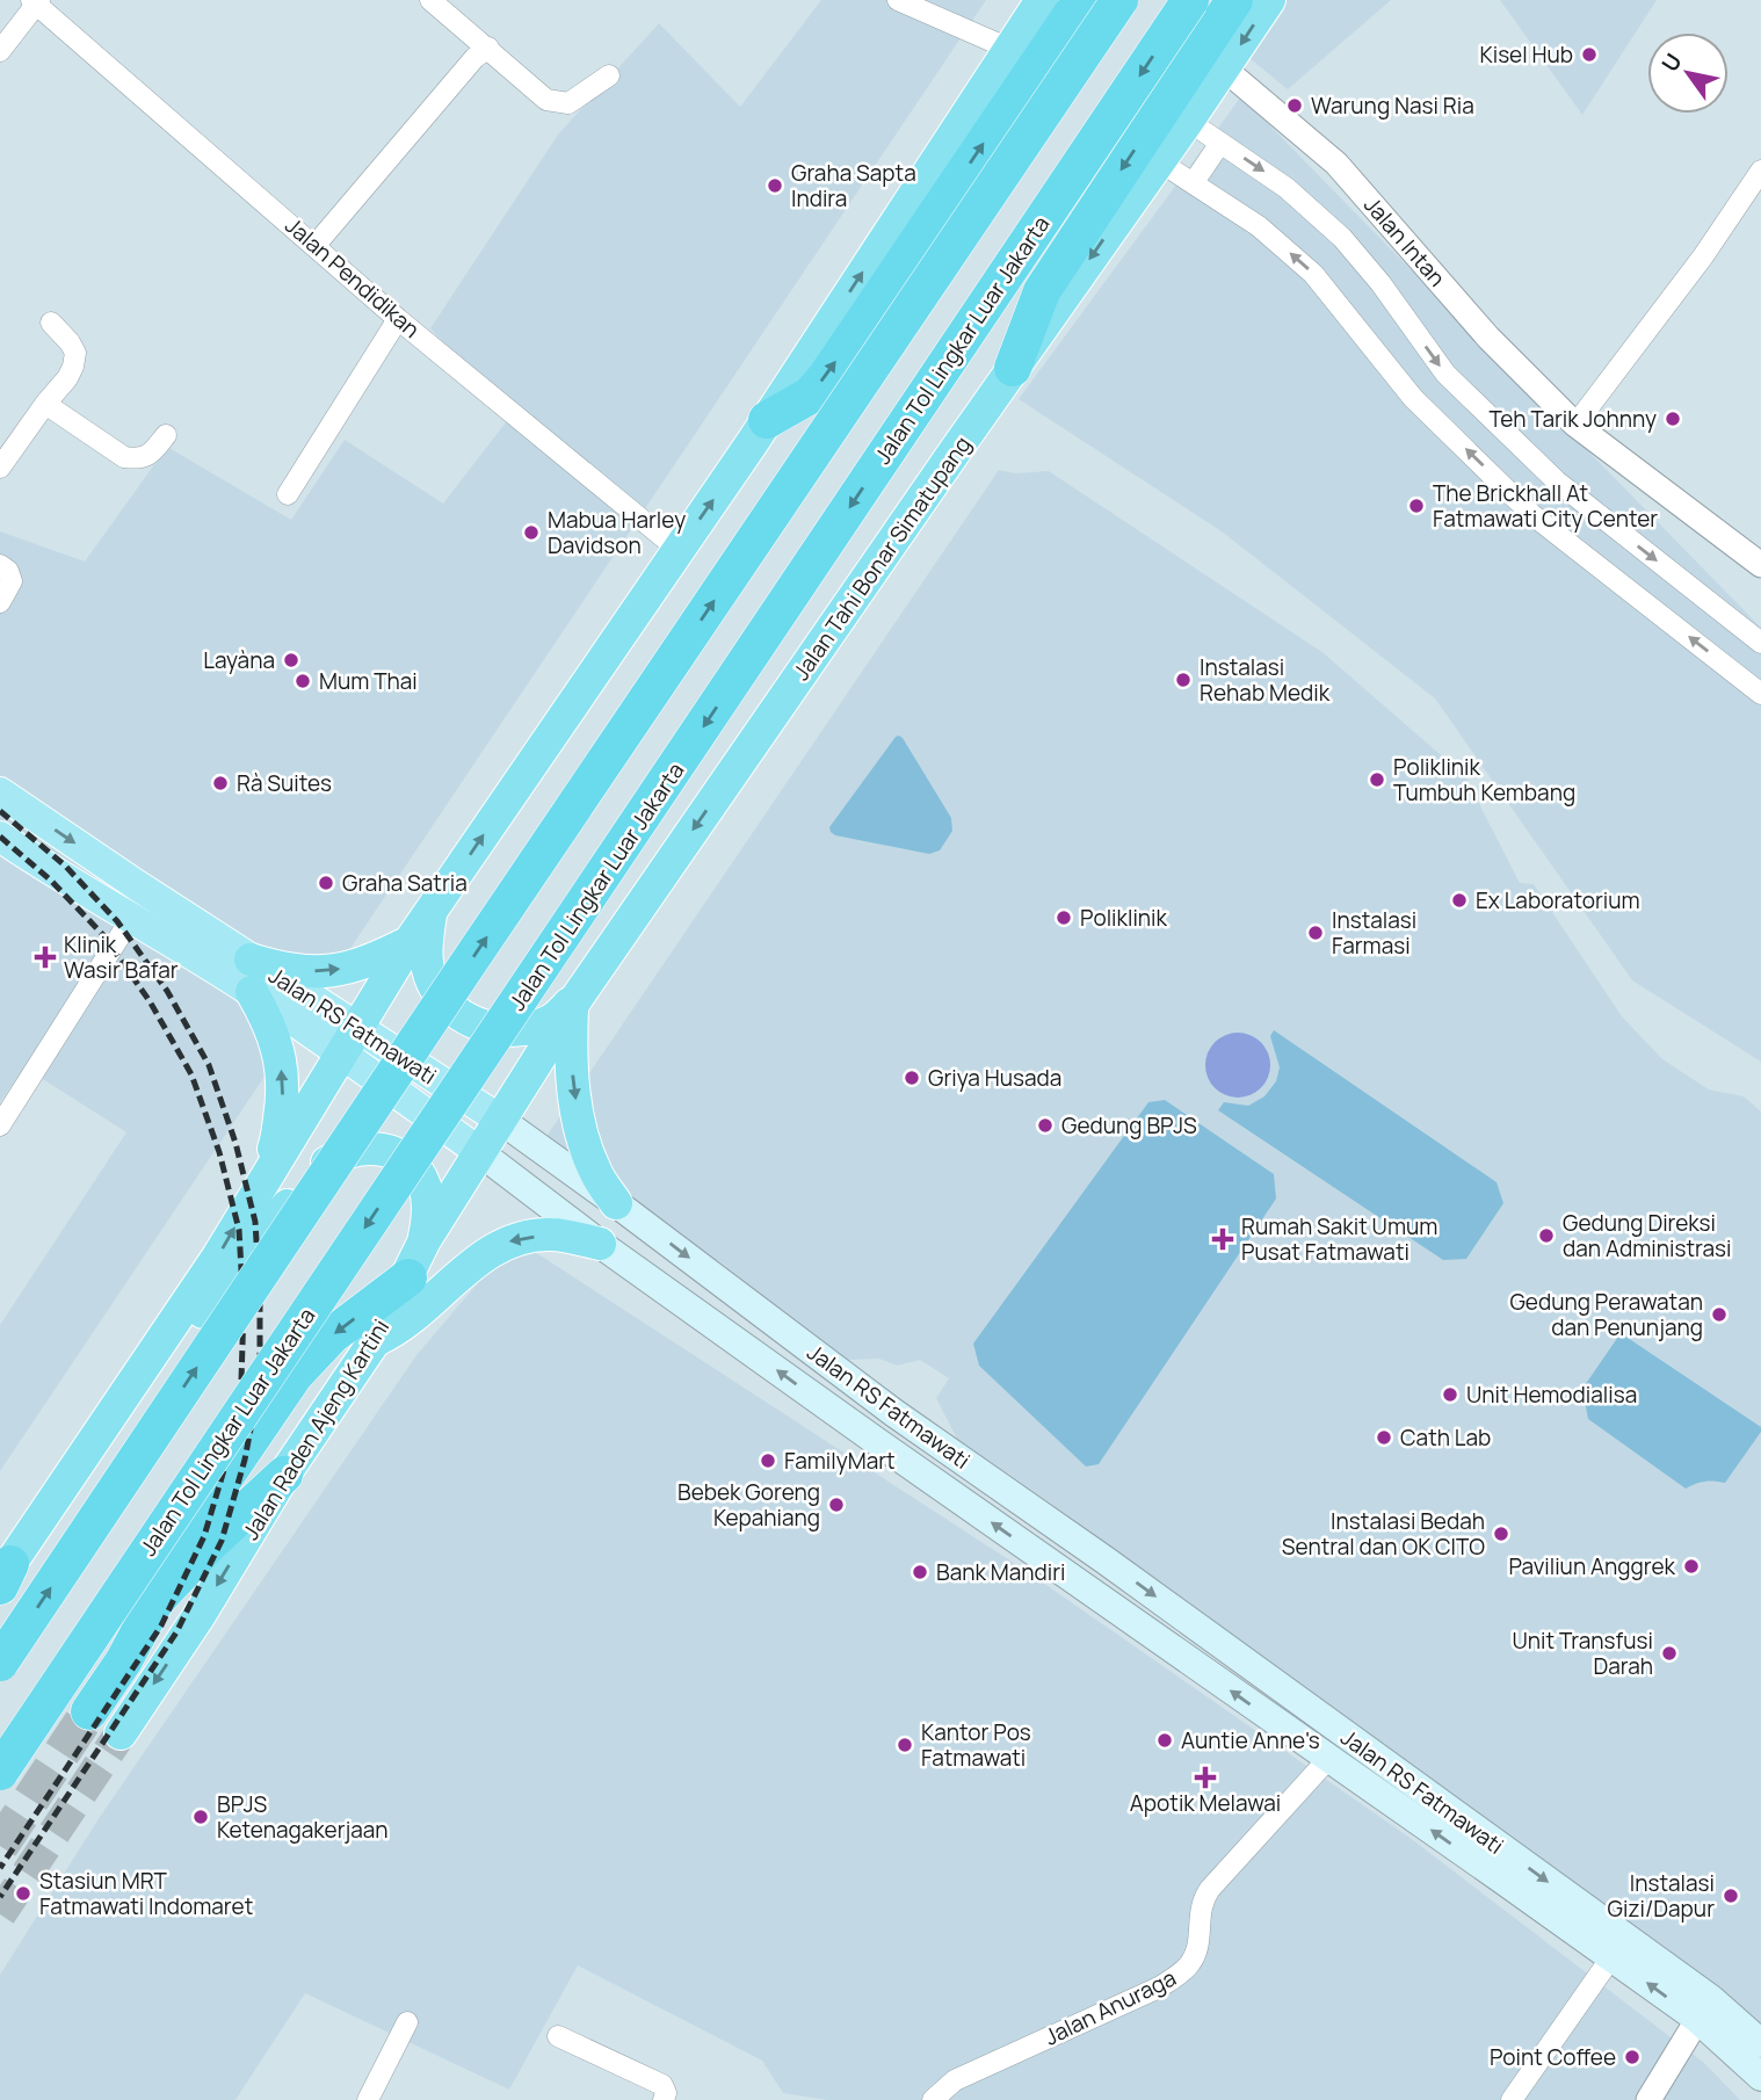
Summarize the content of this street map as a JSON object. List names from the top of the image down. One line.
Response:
{"streets":{"highway":["Jalan Tol Lingkar Luar Jakarta","Jalan Tahi Bonar Simatupang","Jalan Raden Ajeng Kartini"],"main road":["Jalan RS Fatmawati"],"street":["Jalan Intan","Jalan Pendidikan","Jalan Anuraga"]},"crossings":[["Jalan Intan","Jalan Tahi Bonar Simatupang"],["Jalan Tahi Bonar Simatupang","Jalan RS Fatmawati"],["Jalan Tahi Bonar Simatupang","Jalan Raden Ajeng Kartini"],["Jalan RS Fatmawati","Jalan Raden Ajeng Kartini"],["Jalan RS Fatmawati","Jalan Anuraga"]],"places":{"other":["Kisel Hub","Warung Nasi Ria","Graha Sapta Indira","Teh Tarik Johnny","The Brickhall At Fatmawati City Center","Mabua Harley Davidson","Layàna","Instalasi Rehab Medik","Mum Thai","Poliklinik Tumbuh Kembang","Rà Suites","Graha Satria","Ex Laboratorium","Poliklinik","Instalasi Farmasi","Griya Husada","Gedung BPJS","Gedung Direksi dan Administrasi","Gedung Perawatan dan Penunjang","Unit Hemodialisa","Cath Lab","FamilyMart","Bebek Goreng Kepahiang","Instalasi Bedah Sentral dan OK CITO","Paviliun Anggrek","Bank Mandiri","Unit Transfusi Darah","Auntie Anne's","Kantor Pos Fatmawati","BPJS Ketenagakerjaan","Stasiun MRT Fatmawati Indomaret","Instalasi Gizi/Dapur","Point Coffee"],"health":["Klinik Wasir Bafar","Rumah Sakit Umum Pusat Fatmawati","Apotik Melawai"]},"north":"top left"}
